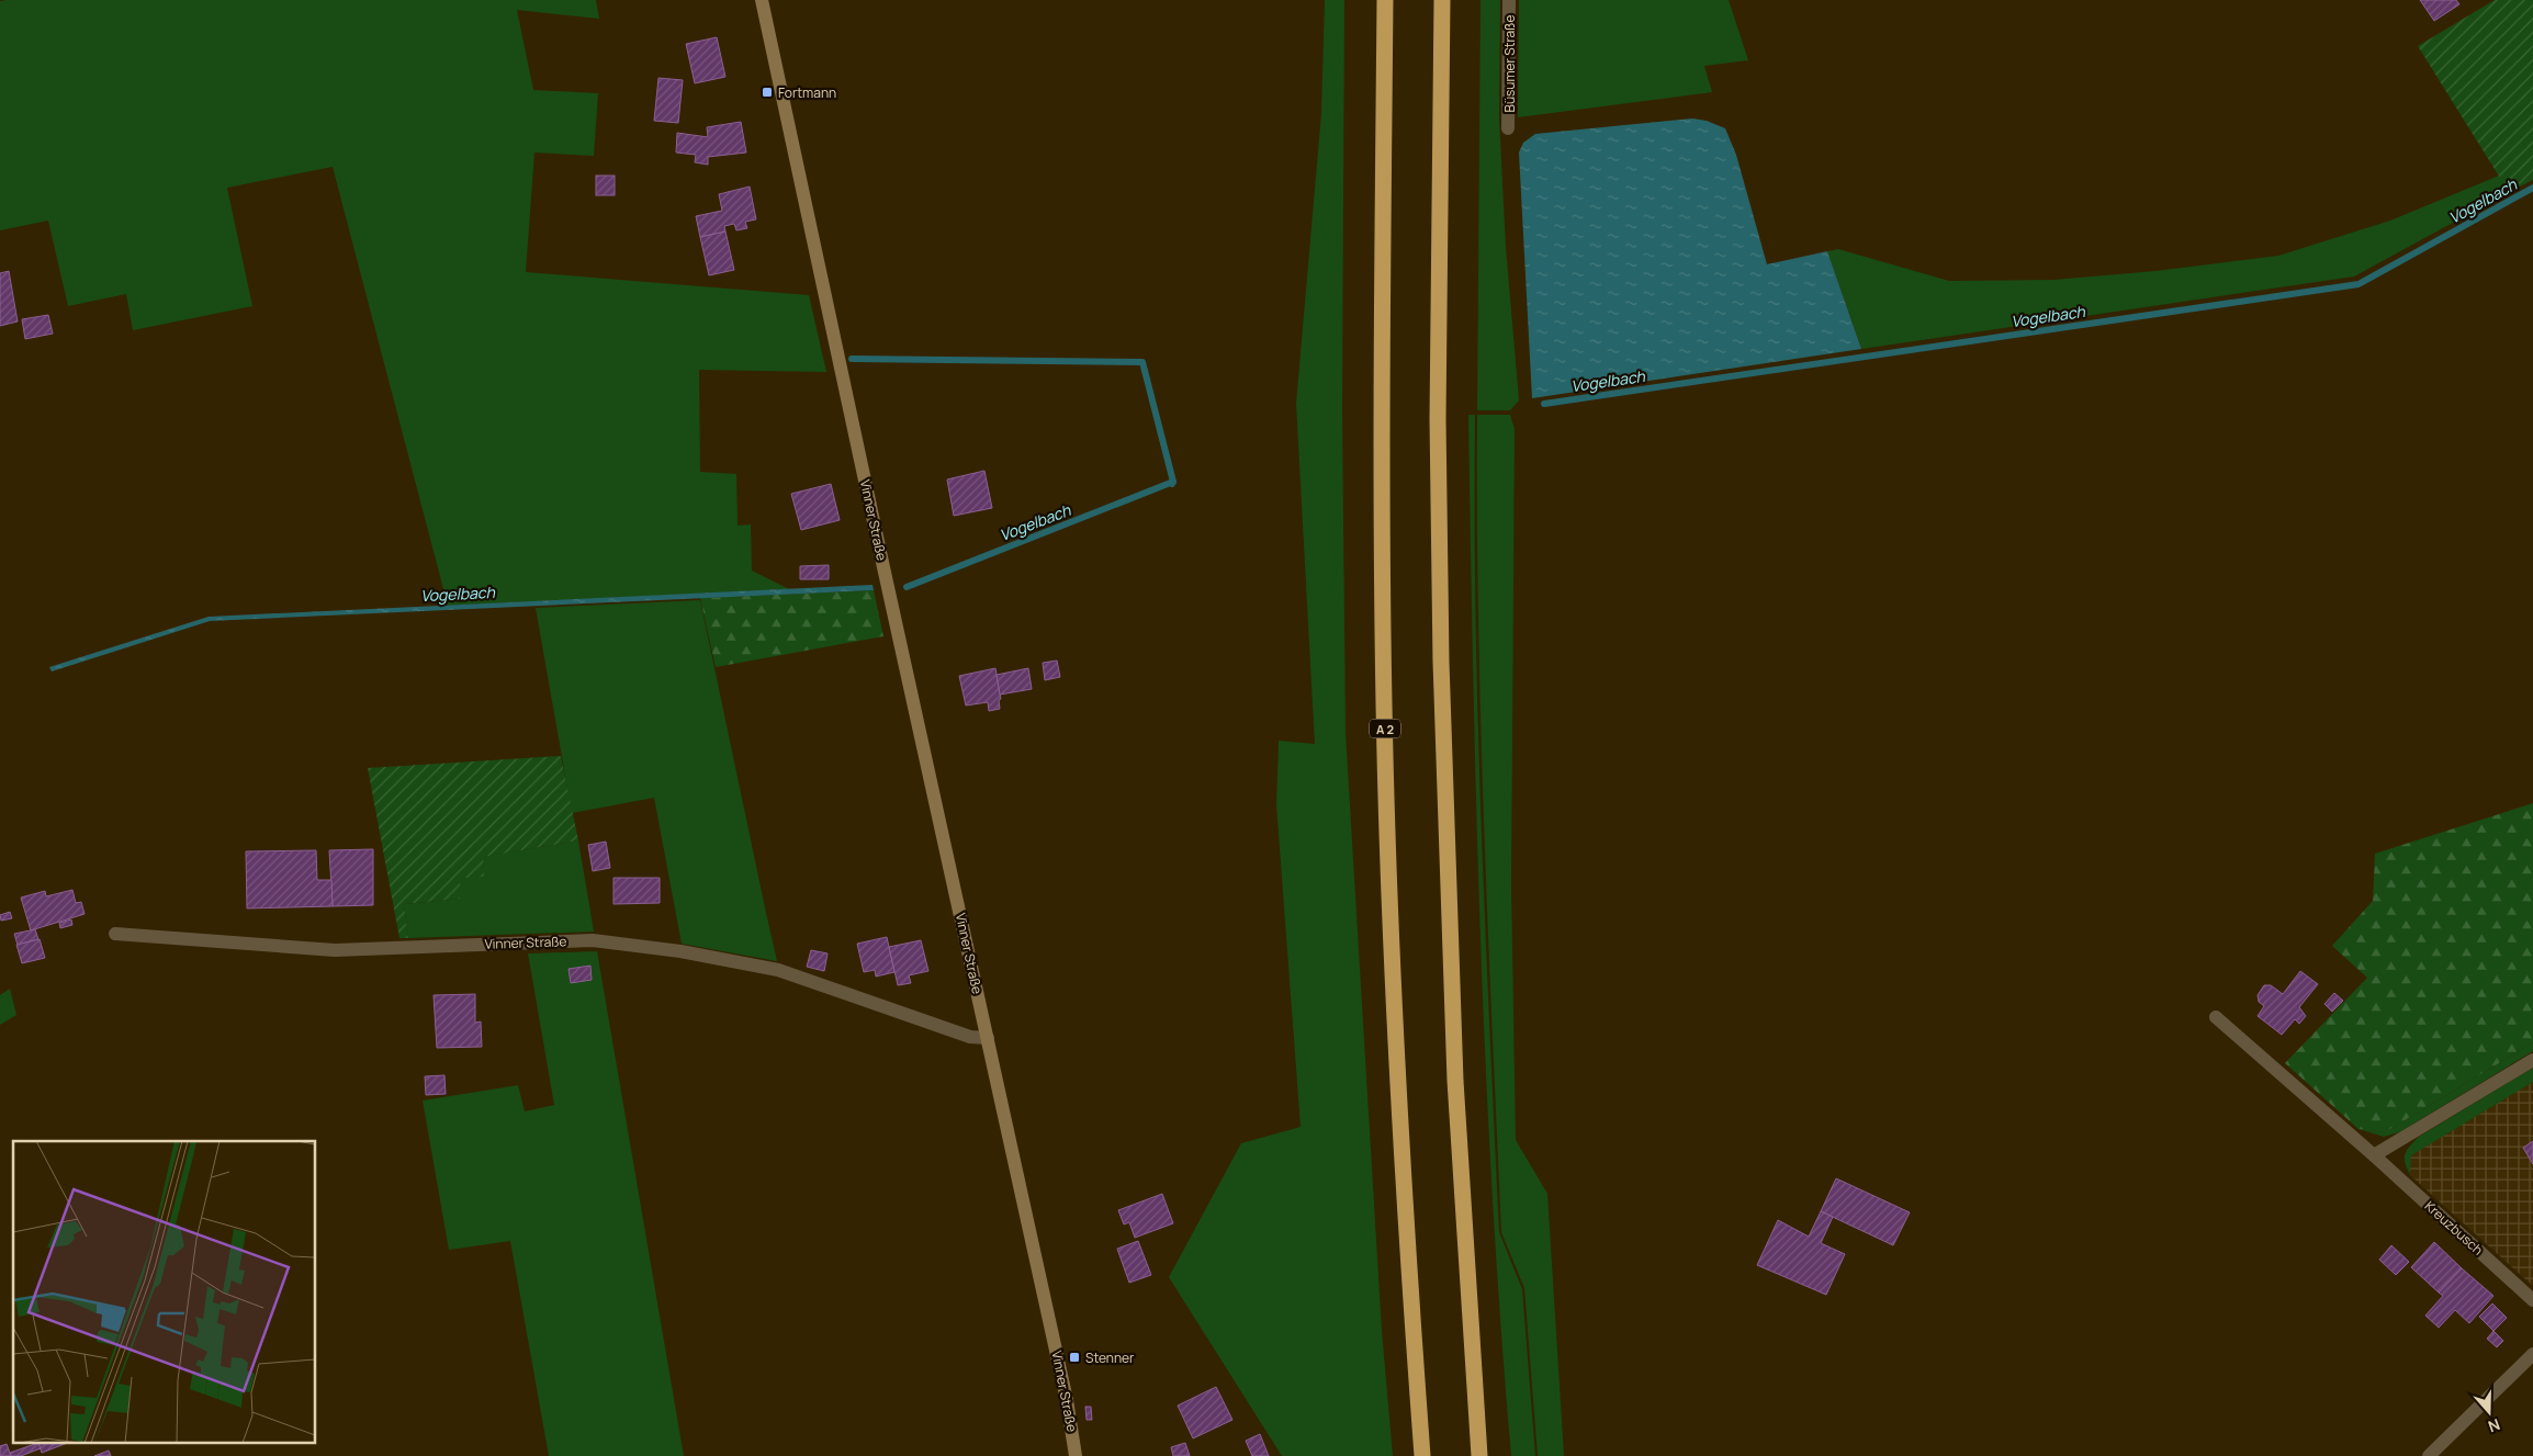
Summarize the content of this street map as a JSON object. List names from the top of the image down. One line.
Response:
{"streets":{"highway":["A 2"],"street":["Büsumer Straße","Vinner Straße","Kreuzbusch"]},"water":["Vogelbach"],"places":{"transit":["Fortmann","Stenner"]},"north":"bottom"}
